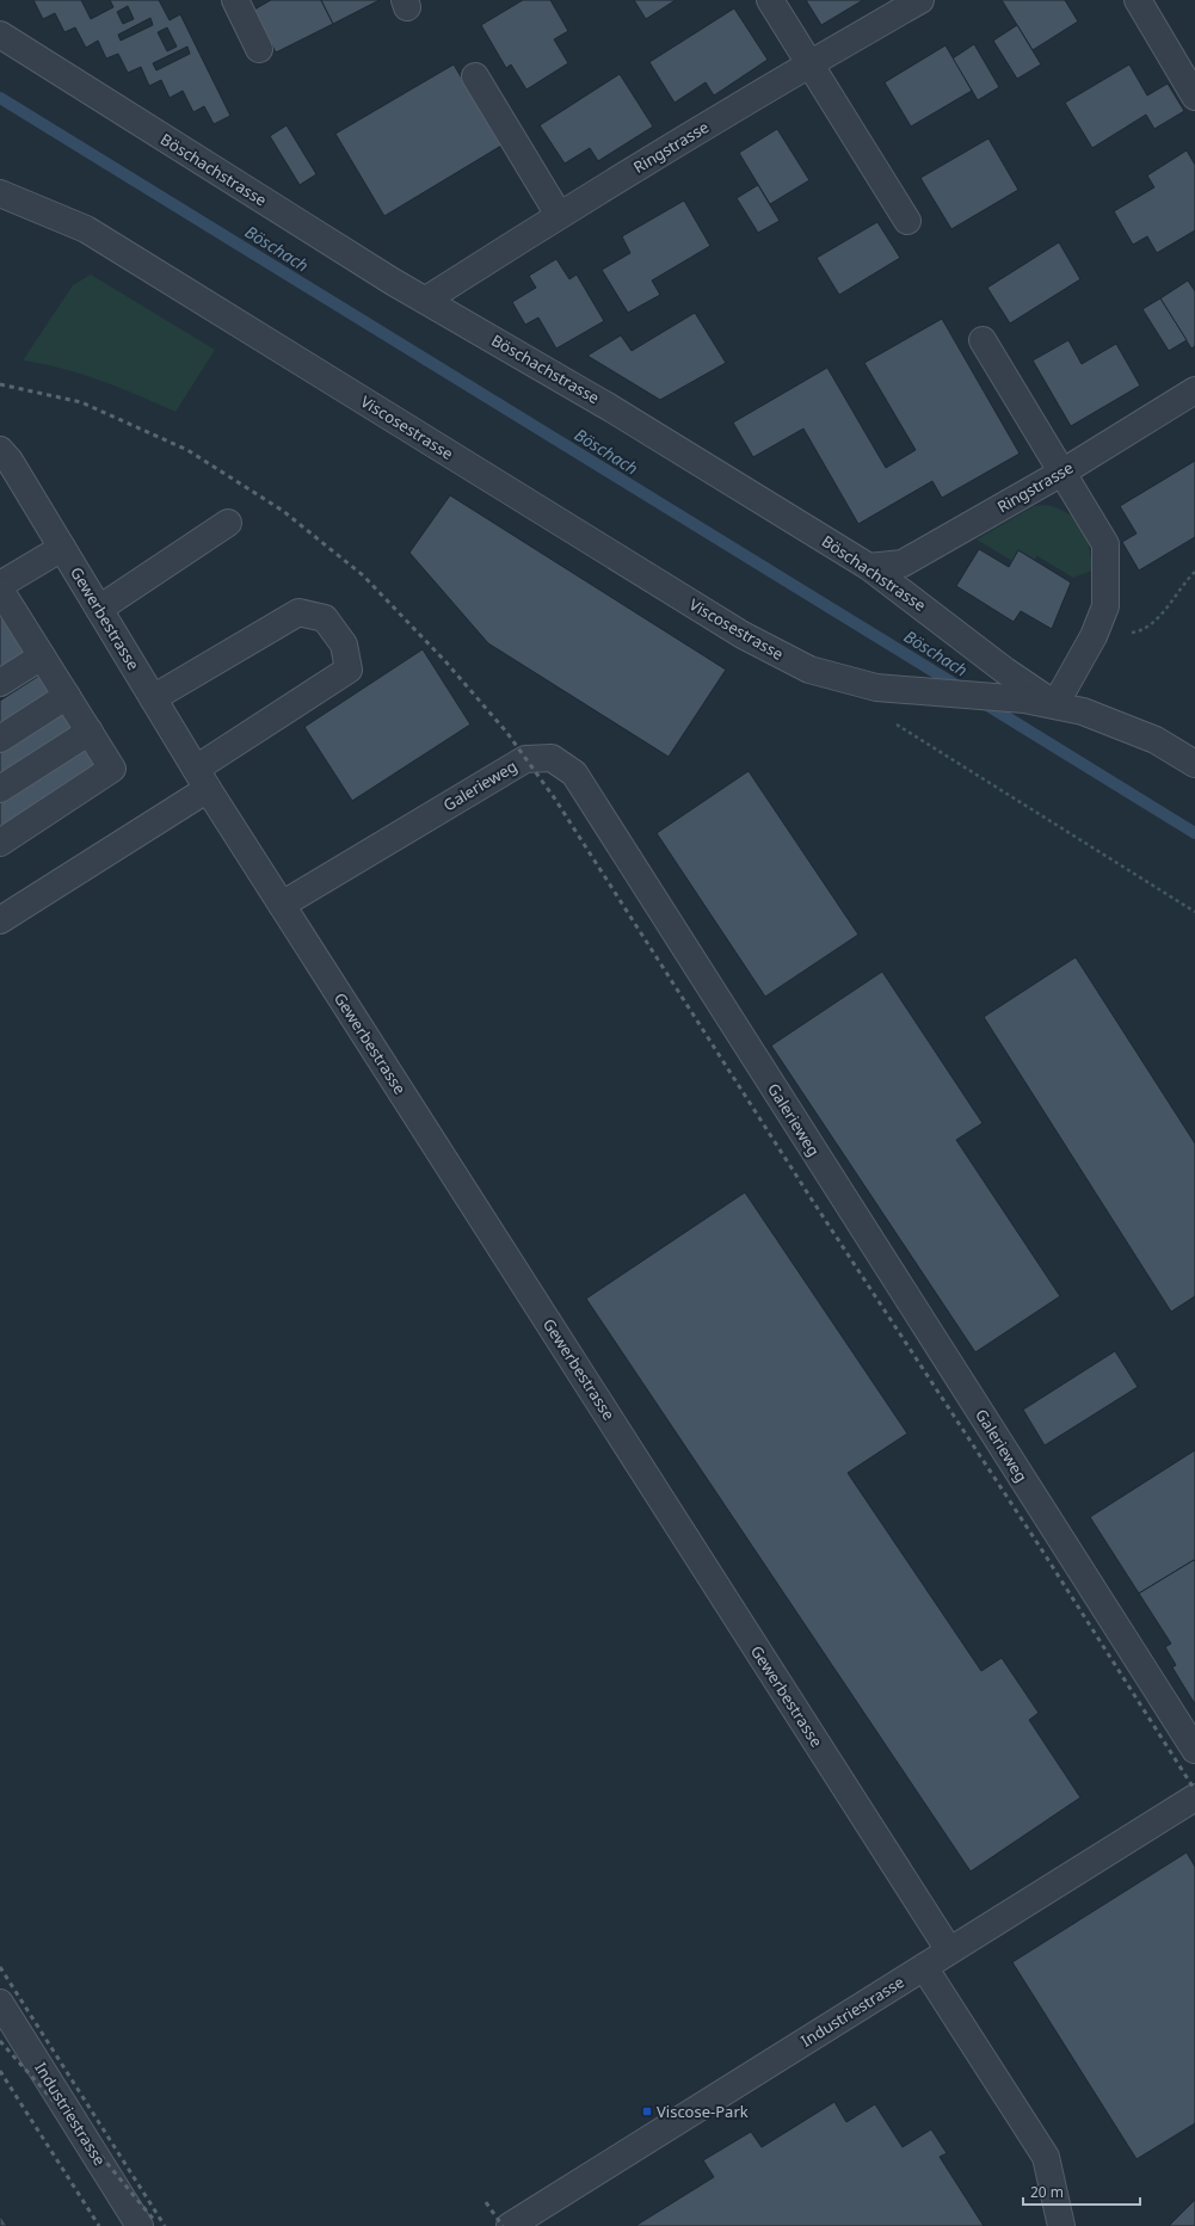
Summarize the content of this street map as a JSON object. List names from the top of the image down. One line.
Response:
{"streets":{"street":["Ringstrasse","Böschachstrasse","Viscosestrasse","Gewerbestrasse","Galerieweg","Industriestrasse"]},"crossings":[["Ringstrasse","Böschachstrasse"],["Böschachstrasse","Viscosestrasse"],["Gewerbestrasse","Galerieweg"],["Gewerbestrasse","Industriestrasse"]],"water":["Böschach"],"places":{"transit":["Viscose-Park"]},"scale_bar":"20 m"}
